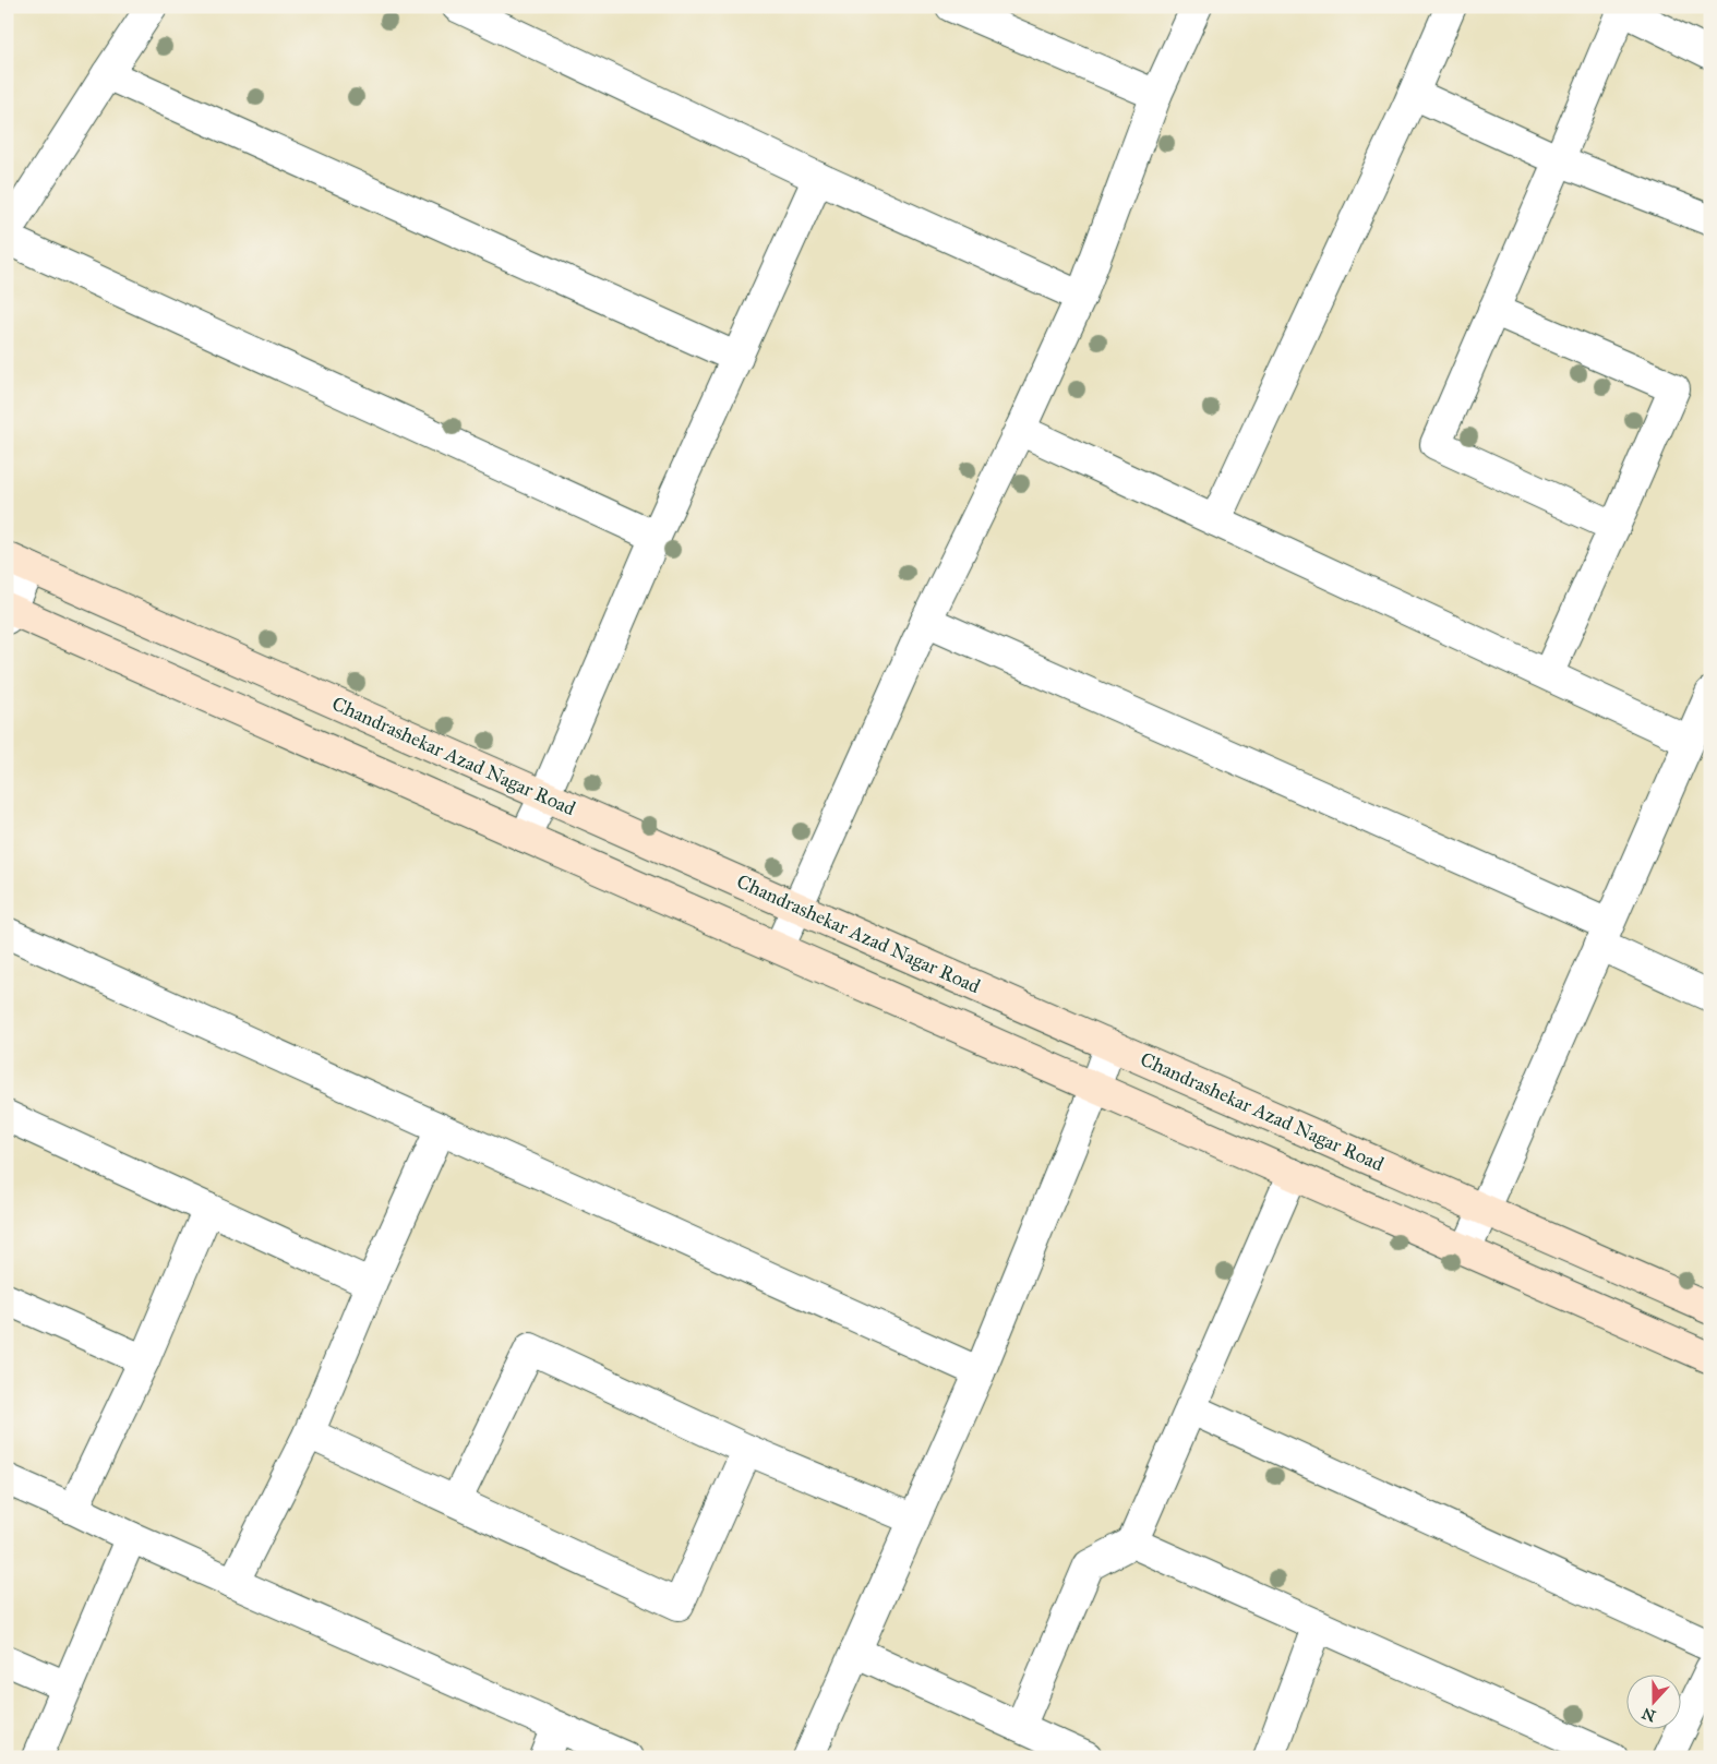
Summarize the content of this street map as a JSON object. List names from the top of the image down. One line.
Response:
{"streets":{"street":["Chandrashekar Azad Nagar Road"]},"north":"bottom"}
